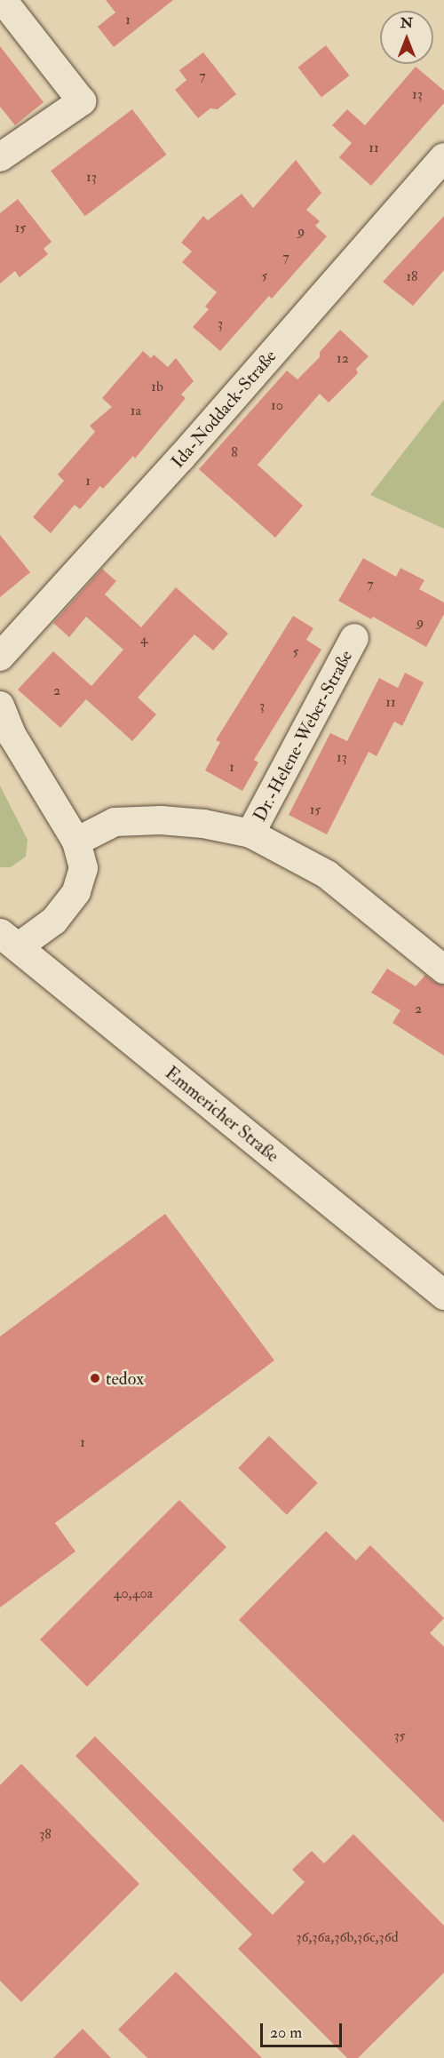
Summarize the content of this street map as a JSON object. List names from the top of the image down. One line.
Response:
{"streets":{"main road":["Emmericher Straße"],"street":["Ida-Noddack-Straße","Dr.-Helene-Weber-Straße"]},"places":["tedox"],"house_numbers":["1","7","13","11","13","15","9","7","5","18","3","12","1b","10","1a","8","1","7","9","4","5","2","11","3","13","1","15","2","1","40,40a","35","38","36,36a,36b,36c,36d"],"scale_bar":"20 m","north":"top"}
